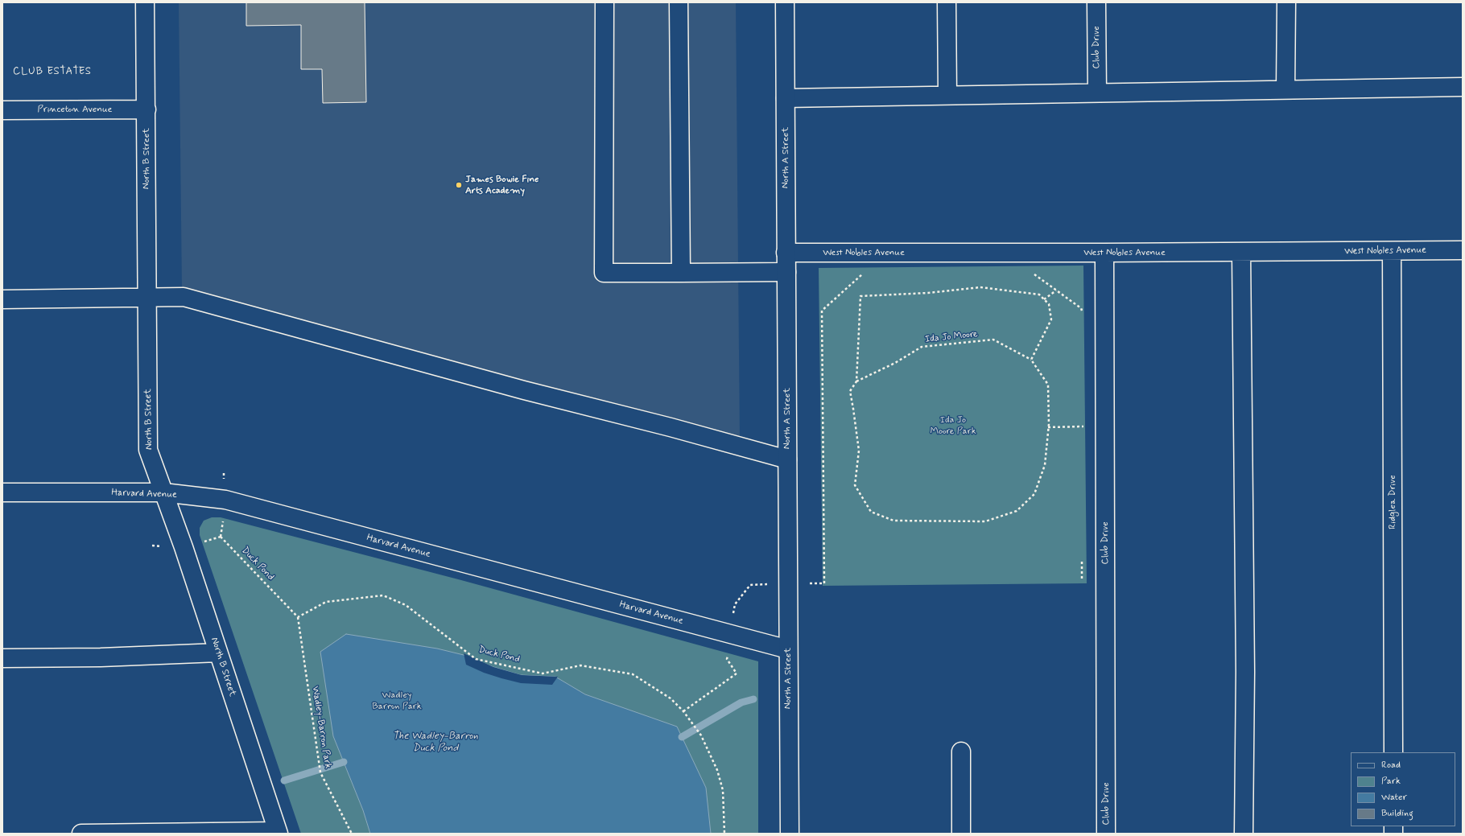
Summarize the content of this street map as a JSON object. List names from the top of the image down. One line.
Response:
{"streets":{"street":["Club Drive","Princeton Avenue","North A Street","North B Street","West Nobles Avenue","Harvard Avenue","Ridglea Drive"],"path":["Ida Jo Moore","Duck Pond","Wadley-Barron Park"]},"crossings":[["Club Drive","West Nobles Avenue"],["Princeton Avenue","North B Street"],["North A Street","West Nobles Avenue"],["North A Street","Harvard Avenue"],["North B Street","Harvard Avenue"],["West Nobles Avenue","Ridglea Drive"],["Duck Pond","Wadley-Barron Park"]],"districts":["CLUB ESTATES"],"water":["The Wadley-Barron Duck Pond"],"parks":["Ida Jo Moore Park","Wadley Barron Park"],"places":["James Bowie Fine Arts Academy"],"legend":["Road","Park","Water","Building"]}
